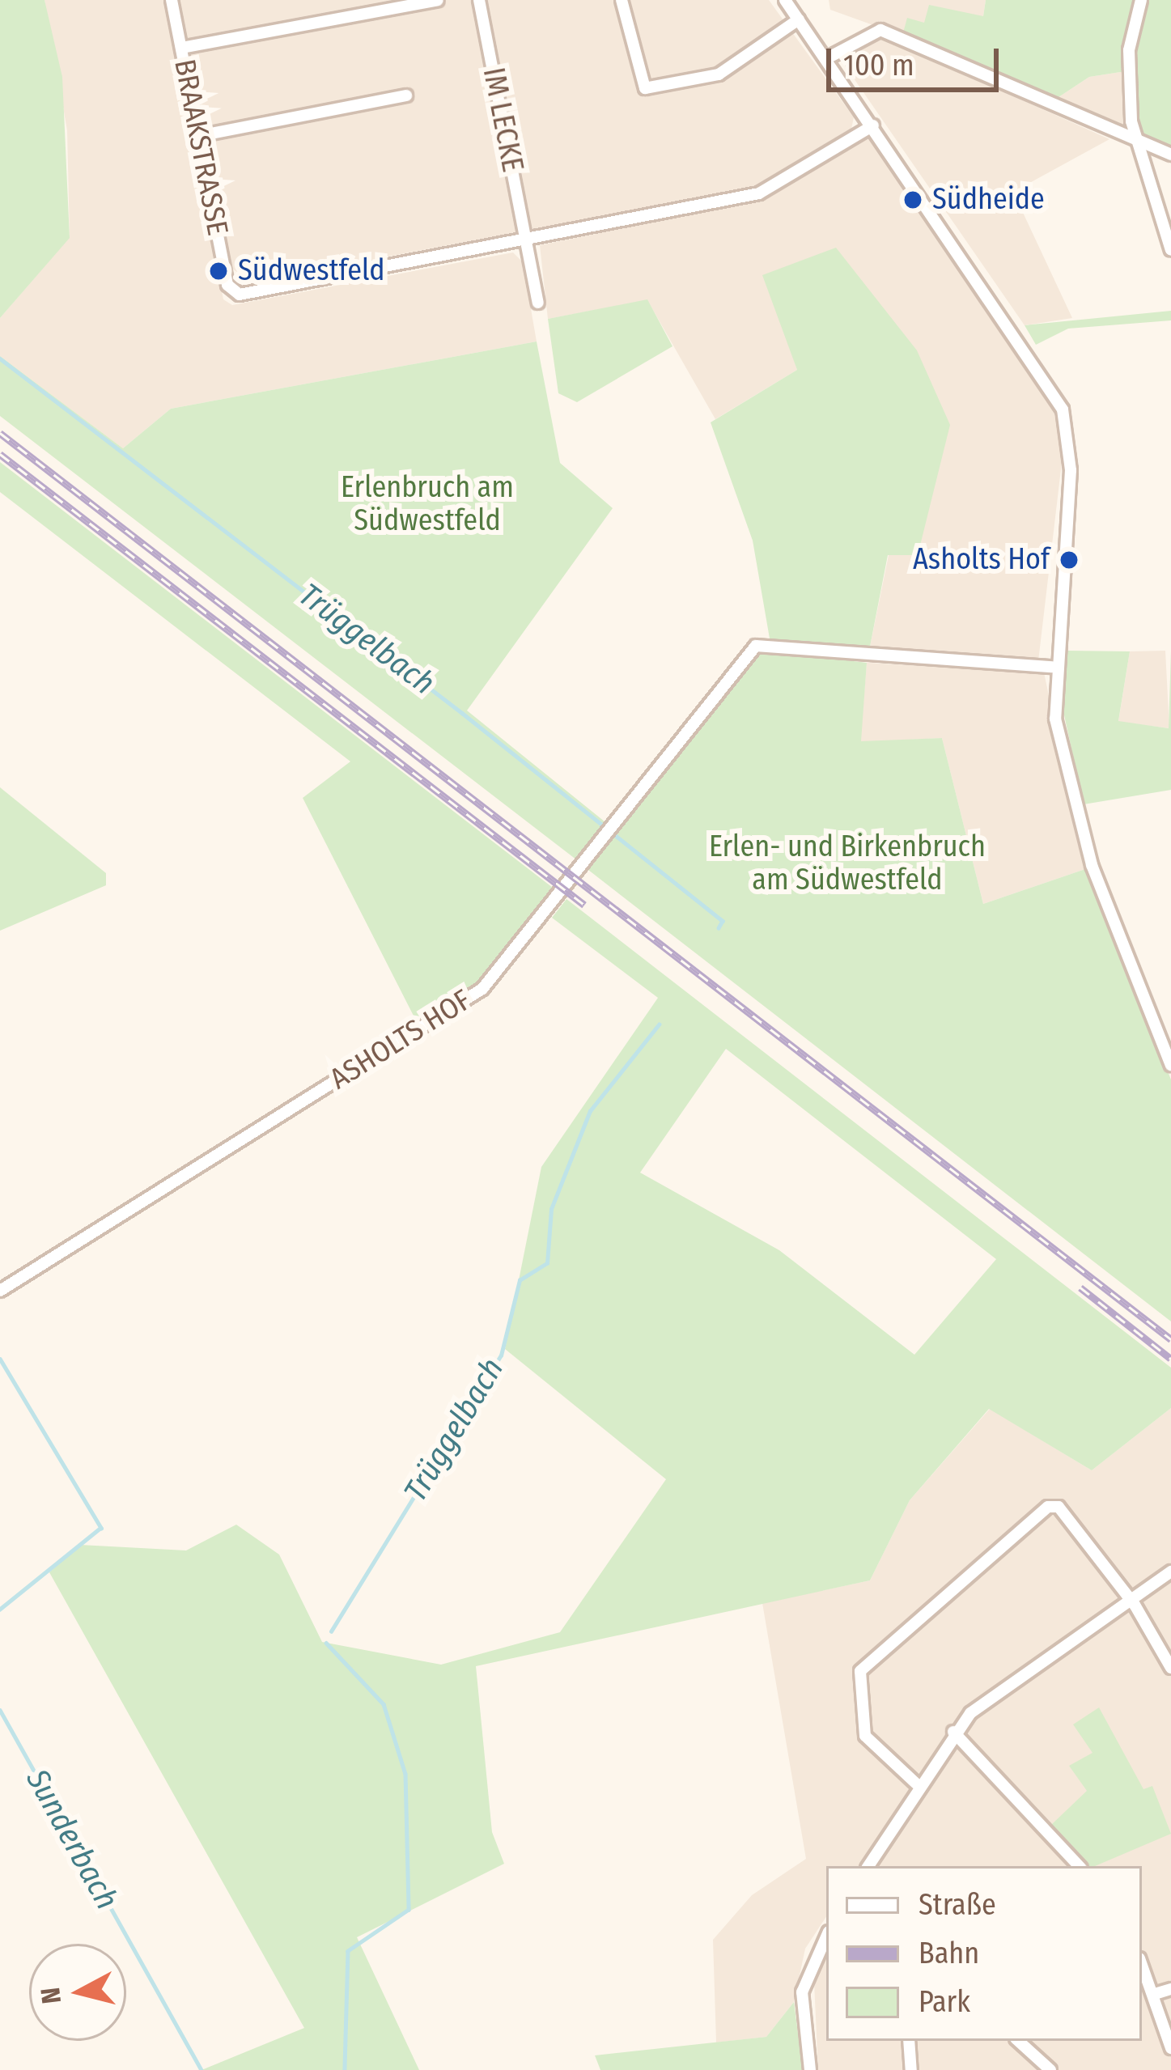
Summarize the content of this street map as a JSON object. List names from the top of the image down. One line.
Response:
{"streets":{"street":["IM LECKE","BRAAKSTRASSE","ASHOLTS HOF"]},"crossings":[["IM LECKE","BRAAKSTRASSE"]],"water":["Trüggelbach","Sunderbach"],"parks":["Erlenbruch am Südwestfeld","Erlen- und Birkenbruch am Südwestfeld"],"places":["Südheide","Südwestfeld","Asholts Hof"],"legend":["Straße","Bahn","Park"],"scale_bar":"100 m","north":"left"}
